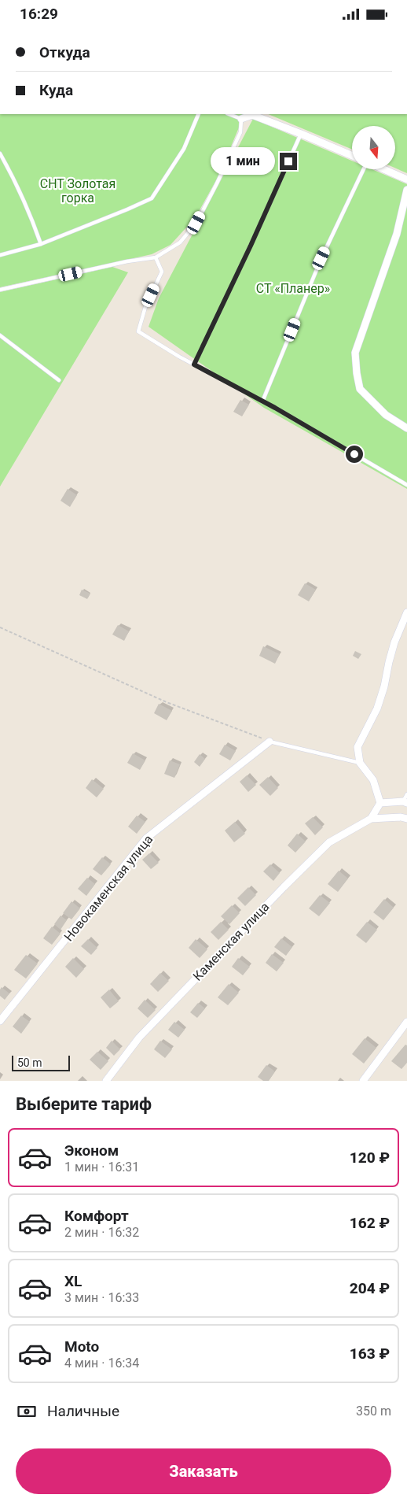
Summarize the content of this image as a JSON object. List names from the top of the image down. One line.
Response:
{"streets":{"street":["Новокаменская улица","Каменская улица"]},"parks":["СНТ Золотая горка","СТ «Планер»"],"scale_bar":"50 m","north":"bottom","page":{"status":"16:29","banner":["Откуда","Куда"],"bubble":"1 мин","scale":"50 m","heading":"Выберите тариф","list":[{"name":"Эконом","note":"1 мин · 16:31","value":"120 ₽"},{"name":"Комфорт","note":"2 мин · 16:32","value":"162 ₽"},{"name":"XL","note":"3 мин · 16:33","value":"204 ₽"},{"name":"Moto","note":"4 мин · 16:34","value":"163 ₽"}],"pay":["Наличные","350 m"],"buttons":"Заказать"}}
